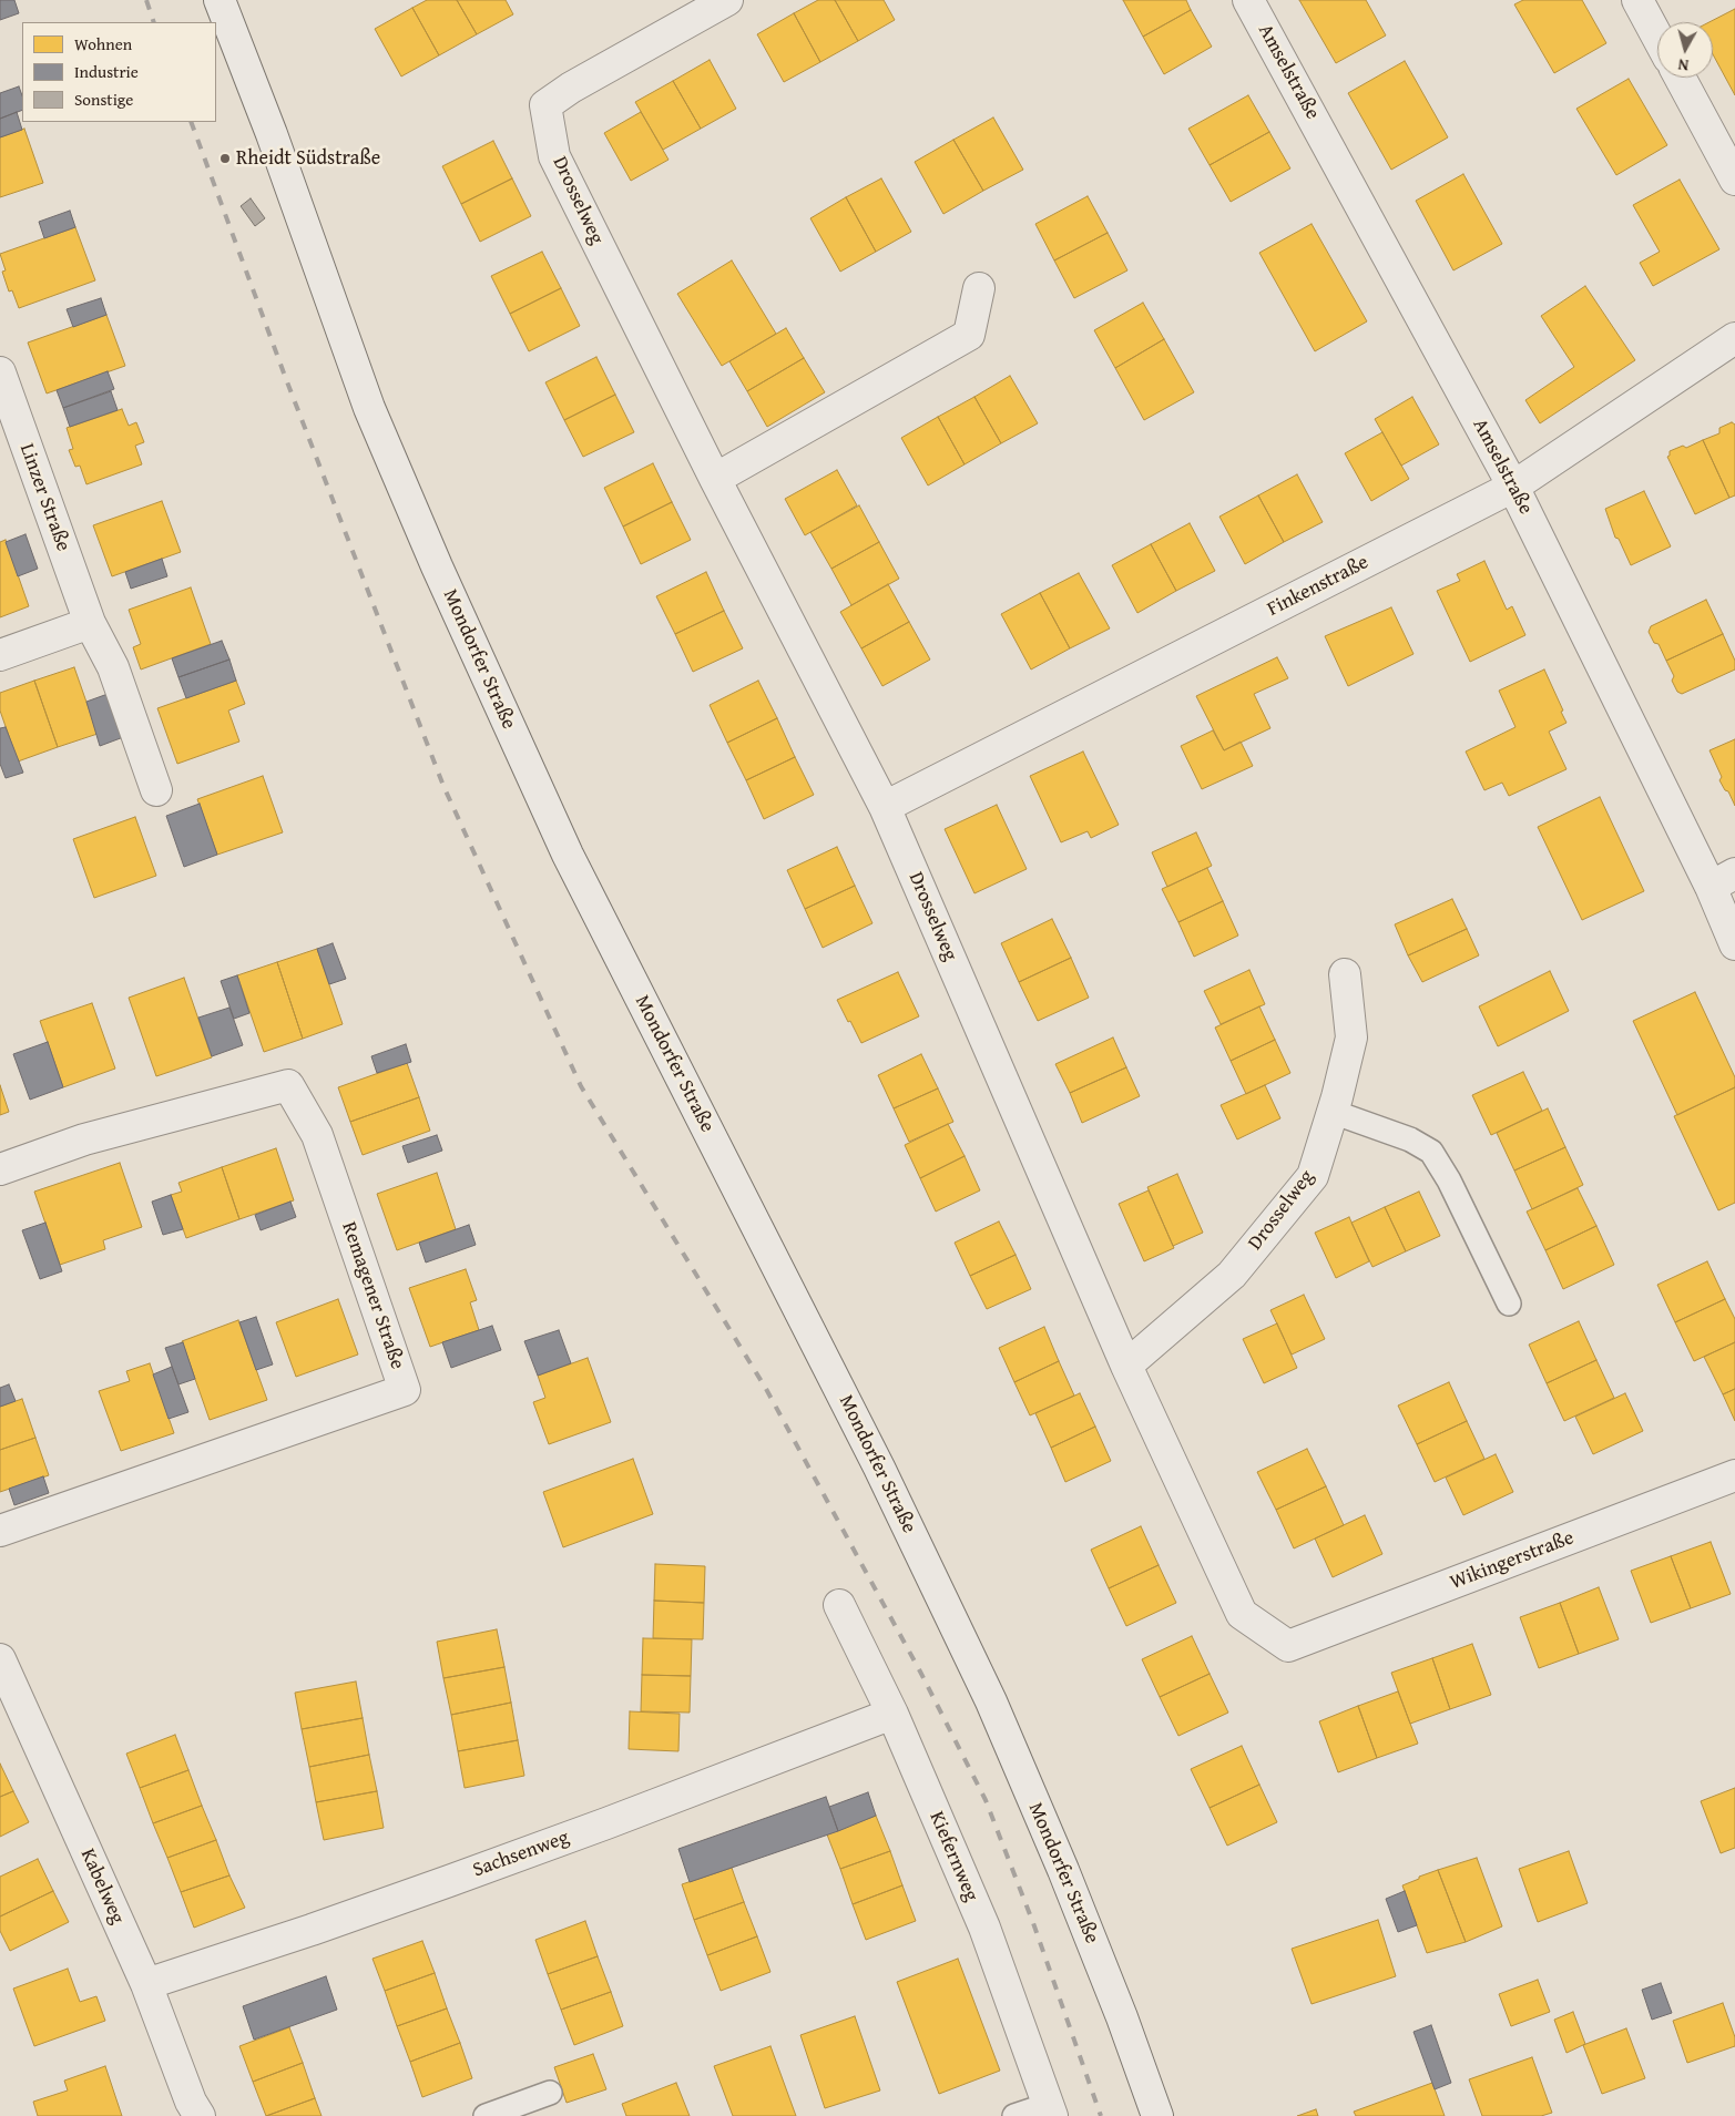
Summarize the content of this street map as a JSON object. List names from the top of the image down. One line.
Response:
{"streets":{"street":["Amselstraße","Drosselweg","Linzer Straße","Finkenstraße","Mondorfer Straße","Remagener Straße","Wikingerstraße","Sachsenweg","Kiefernweg","Kabelweg"]},"crossings":[["Amselstraße","Finkenstraße"],["Drosselweg","Finkenstraße"],["Drosselweg","Wikingerstraße"],["Sachsenweg","Kiefernweg"],["Sachsenweg","Kabelweg"]],"places":["Rheidt Südstraße"],"legend":["Wohnen","Industrie","Sonstige"],"north":"bottom"}
